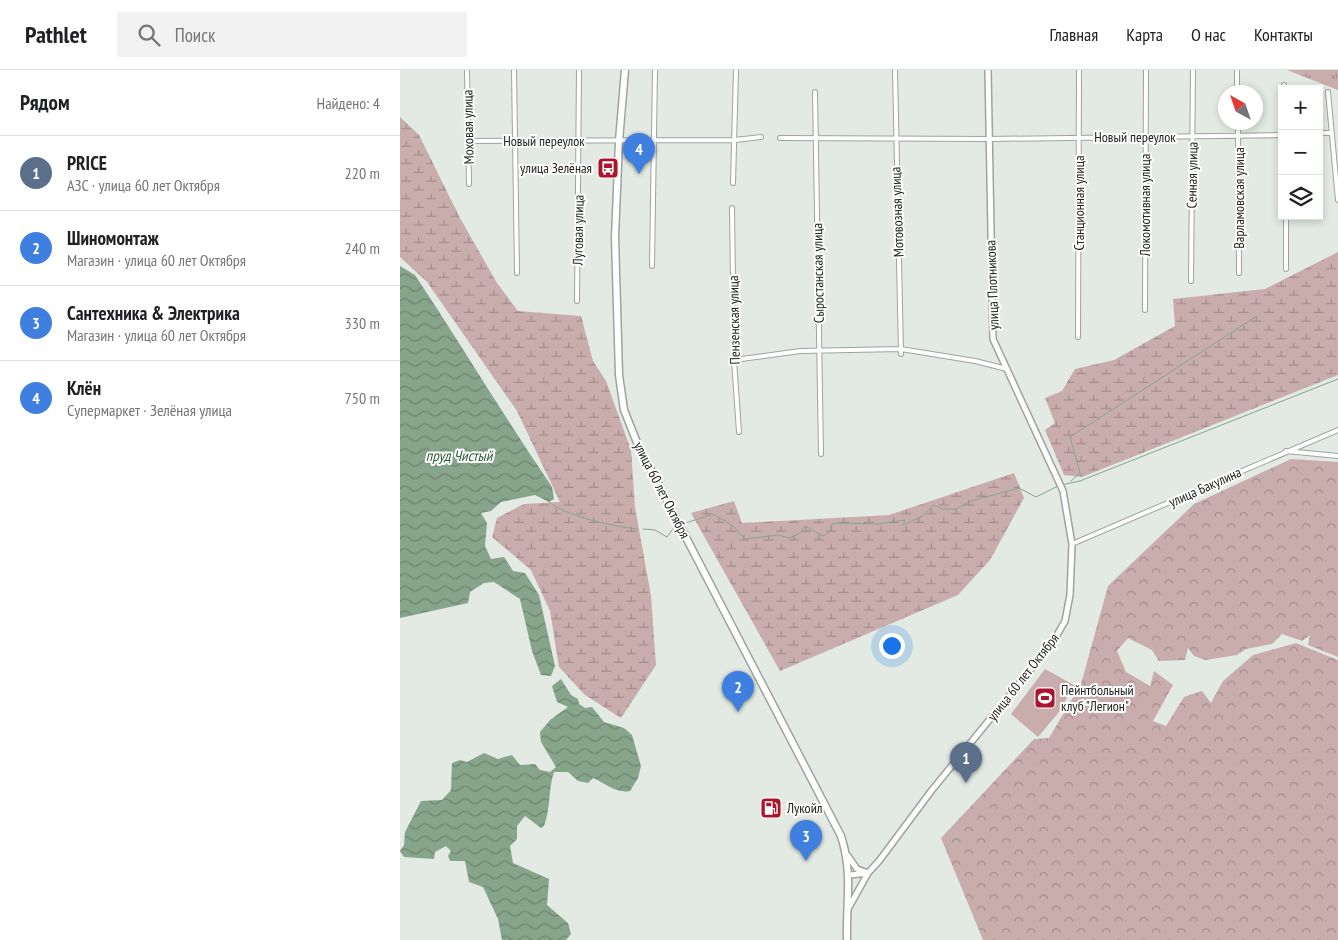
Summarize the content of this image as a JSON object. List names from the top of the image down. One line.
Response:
{"streets":{"main road":["улица 60 лет Октября"],"street":["Моховая улица","Новый переулок","Сенная улица","Варламовская улица","Станционная улица","Локомотивная улица","Мотовозная улица","Луговая улица","Сыростанская улица","улица Плотникова","Пензенская улица","улица Бакулина"]},"crossings":[["Моховая улица","Новый переулок"],["Новый переулок","Сенная улица"],["Новый переулок","Варламовская улица"],["Новый переулок","Станционная улица"],["Новый переулок","Локомотивная улица"],["Новый переулок","Мотовозная улица"],["Новый переулок","Луговая улица"],["Новый переулок","Сыростанская улица"],["Новый переулок","улица Плотникова"],["Новый переулок","улица 60 лет Октября"],["улица Плотникова","улица Бакулина"],["улица Плотникова","улица 60 лет Октября"],["улица Бакулина","улица 60 лет Октября"]],"water":["пруд Чистый"],"places":{"bus stop":["улица Зелёная"],"sports":["Пейнтбольный клуб \"Легион\""],"fuel station":["Лукойл"]},"north":"top left","page":{"header":"Pathlet","search":"Поиск","nav":["Главная","Карта","О нас","Контакты"],"heading":["Рядом","Найдено: 4"],"map_buttons":["+","−"],"pins":["4","2","1","3"],"list":[{"mark":"1","name":"PRICE","note":"АЗС · улица 60 лет Октября","value":"220 m"},{"mark":"2","name":"Шиномонтаж","note":"Магазин · улица 60 лет Октября","value":"240 m"},{"mark":"3","name":"Сантехника & Электрика","note":"Магазин · улица 60 лет Октября","value":"330 m"},{"mark":"4","name":"Клён","note":"Супермаркет · Зелёная улица","value":"750 m"}]}}
